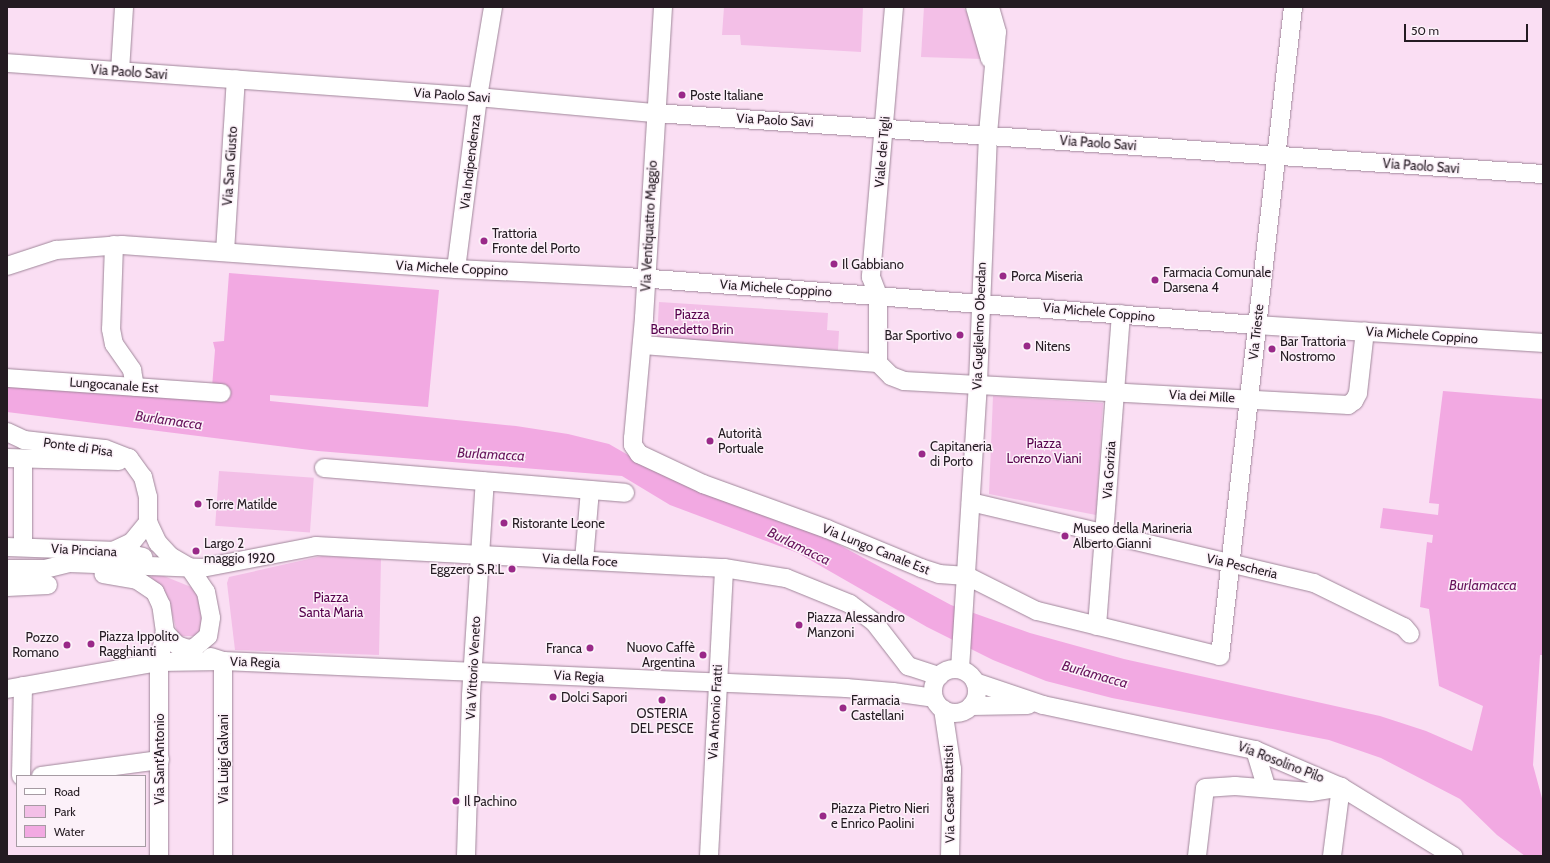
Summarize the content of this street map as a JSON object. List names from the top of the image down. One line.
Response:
{"streets":{"street":["Via Paolo Savi","Viale dei Tigli","Via Indipendenza","Via San Giusto","Via Ventiquattro Maggio","Via Michele Coppino","Via Guglielmo Oberdan","Via Trieste","Lungocanale Est","Via dei Mille","Ponte di Pisa","Via Gorizia","Via Lungo Canale Est","Via Pinciana","Via della Foce","Via Pescheria","Via Regia","Via Vittorio Veneto","Via Antonio Fratti","Via Sant'Antonio","Via Luigi Galvani","Via Rosolino Pilo","Via Cesare Battisti"]},"crossings":[["Via Paolo Savi","Viale dei Tigli"],["Via Paolo Savi","Via Indipendenza"],["Via Paolo Savi","Via San Giusto"],["Via Paolo Savi","Via Ventiquattro Maggio"],["Via Paolo Savi","Via Guglielmo Oberdan"],["Via Paolo Savi","Via Trieste"],["Viale dei Tigli","Via Michele Coppino"],["Via Indipendenza","Via Michele Coppino"],["Via San Giusto","Via Michele Coppino"],["Via Ventiquattro Maggio","Via Michele Coppino"],["Via Ventiquattro Maggio","Via Lungo Canale Est"],["Via Michele Coppino","Via Guglielmo Oberdan"],["Via Michele Coppino","Via Trieste"],["Via Michele Coppino","Via dei Mille"],["Via Michele Coppino","Via Gorizia"],["Via Guglielmo Oberdan","Via dei Mille"],["Via Guglielmo Oberdan","Via Lungo Canale Est"],["Via Guglielmo Oberdan","Via della Foce"],["Via Guglielmo Oberdan","Via Pescheria"],["Via Guglielmo Oberdan","Via Regia"],["Via Guglielmo Oberdan","Via Rosolino Pilo"],["Via Guglielmo Oberdan","Via Cesare Battisti"],["Via Trieste","Via dei Mille"],["Via Trieste","Via Lungo Canale Est"],["Via Trieste","Via Pescheria"],["Via dei Mille","Via Gorizia"],["Via Gorizia","Via Lungo Canale Est"],["Via Gorizia","Via Pescheria"],["Via Pinciana","Via della Foce"],["Via della Foce","Via Regia"],["Via della Foce","Via Vittorio Veneto"],["Via della Foce","Via Antonio Fratti"],["Via della Foce","Via Rosolino Pilo"],["Via della Foce","Via Cesare Battisti"],["Via Regia","Via Vittorio Veneto"],["Via Regia","Via Antonio Fratti"],["Via Regia","Via Sant'Antonio"],["Via Regia","Via Luigi Galvani"],["Via Regia","Via Rosolino Pilo"],["Via Regia","Via Cesare Battisti"],["Via Rosolino Pilo","Via Cesare Battisti"]],"water":["Burlamacca"],"parks":["Piazza Benedetto Brin","Piazza Lorenzo Viani","Piazza Santa Maria"],"places":["Poste Italiane","Trattoria Fronte del Porto","Il Gabbiano","Porca Miseria","Farmacia Comunale Darsena 4","Bar Sportivo","Nitens","Bar Trattoria Nostromo","Autorità Portuale","Capitaneria di Porto","Torre Matilde","Ristorante Leone","Museo della Marineria Alberto Gianni","Largo 2 maggio 1920","Eggzero S.R.L","Piazza Alessandro Manzoni","Piazza Ippolito Ragghianti","Pozzo Romano","Franca","Nuovo Caffè Argentina","Dolci Sapori","OSTERIA DEL PESCE","Farmacia Castellani","Il Pachino","Piazza Pietro Nieri e Enrico Paolini"],"legend":["Road","Park","Water"],"scale_bar":"50 m"}
